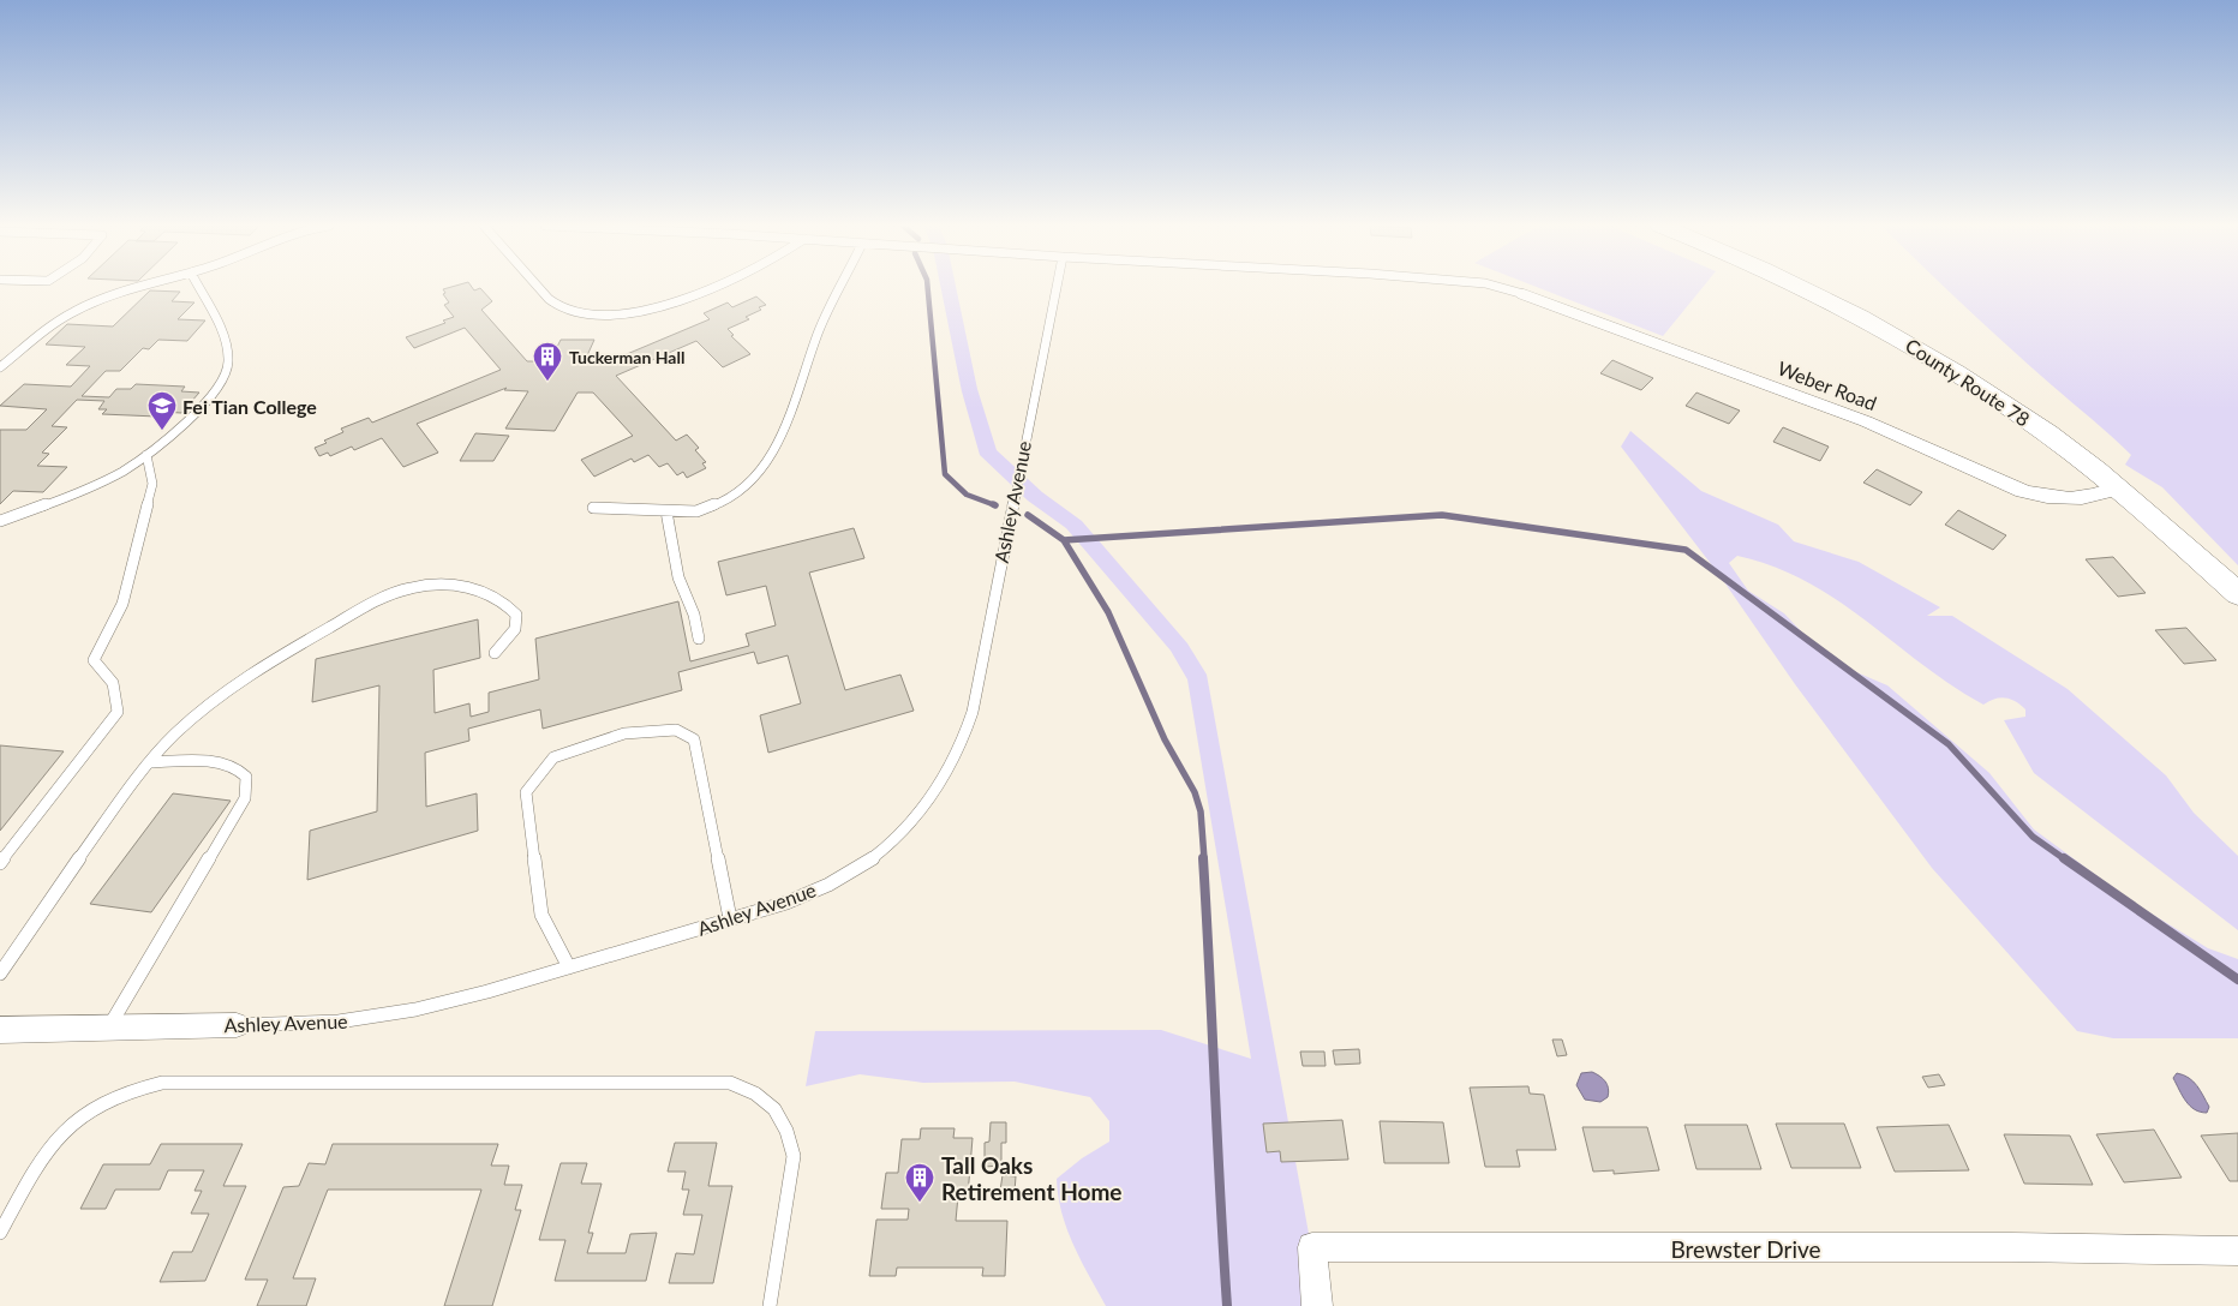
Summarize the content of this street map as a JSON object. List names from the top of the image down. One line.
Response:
{"streets":{"street":["County Route 78","Weber Road","Ashley Avenue","Brewster Drive"]},"crossings":[["County Route 78","Weber Road"]],"places":{"building":["Tuckerman Hall","Tall Oaks Retirement Home"],"school or university":["Fei Tian College"]}}
